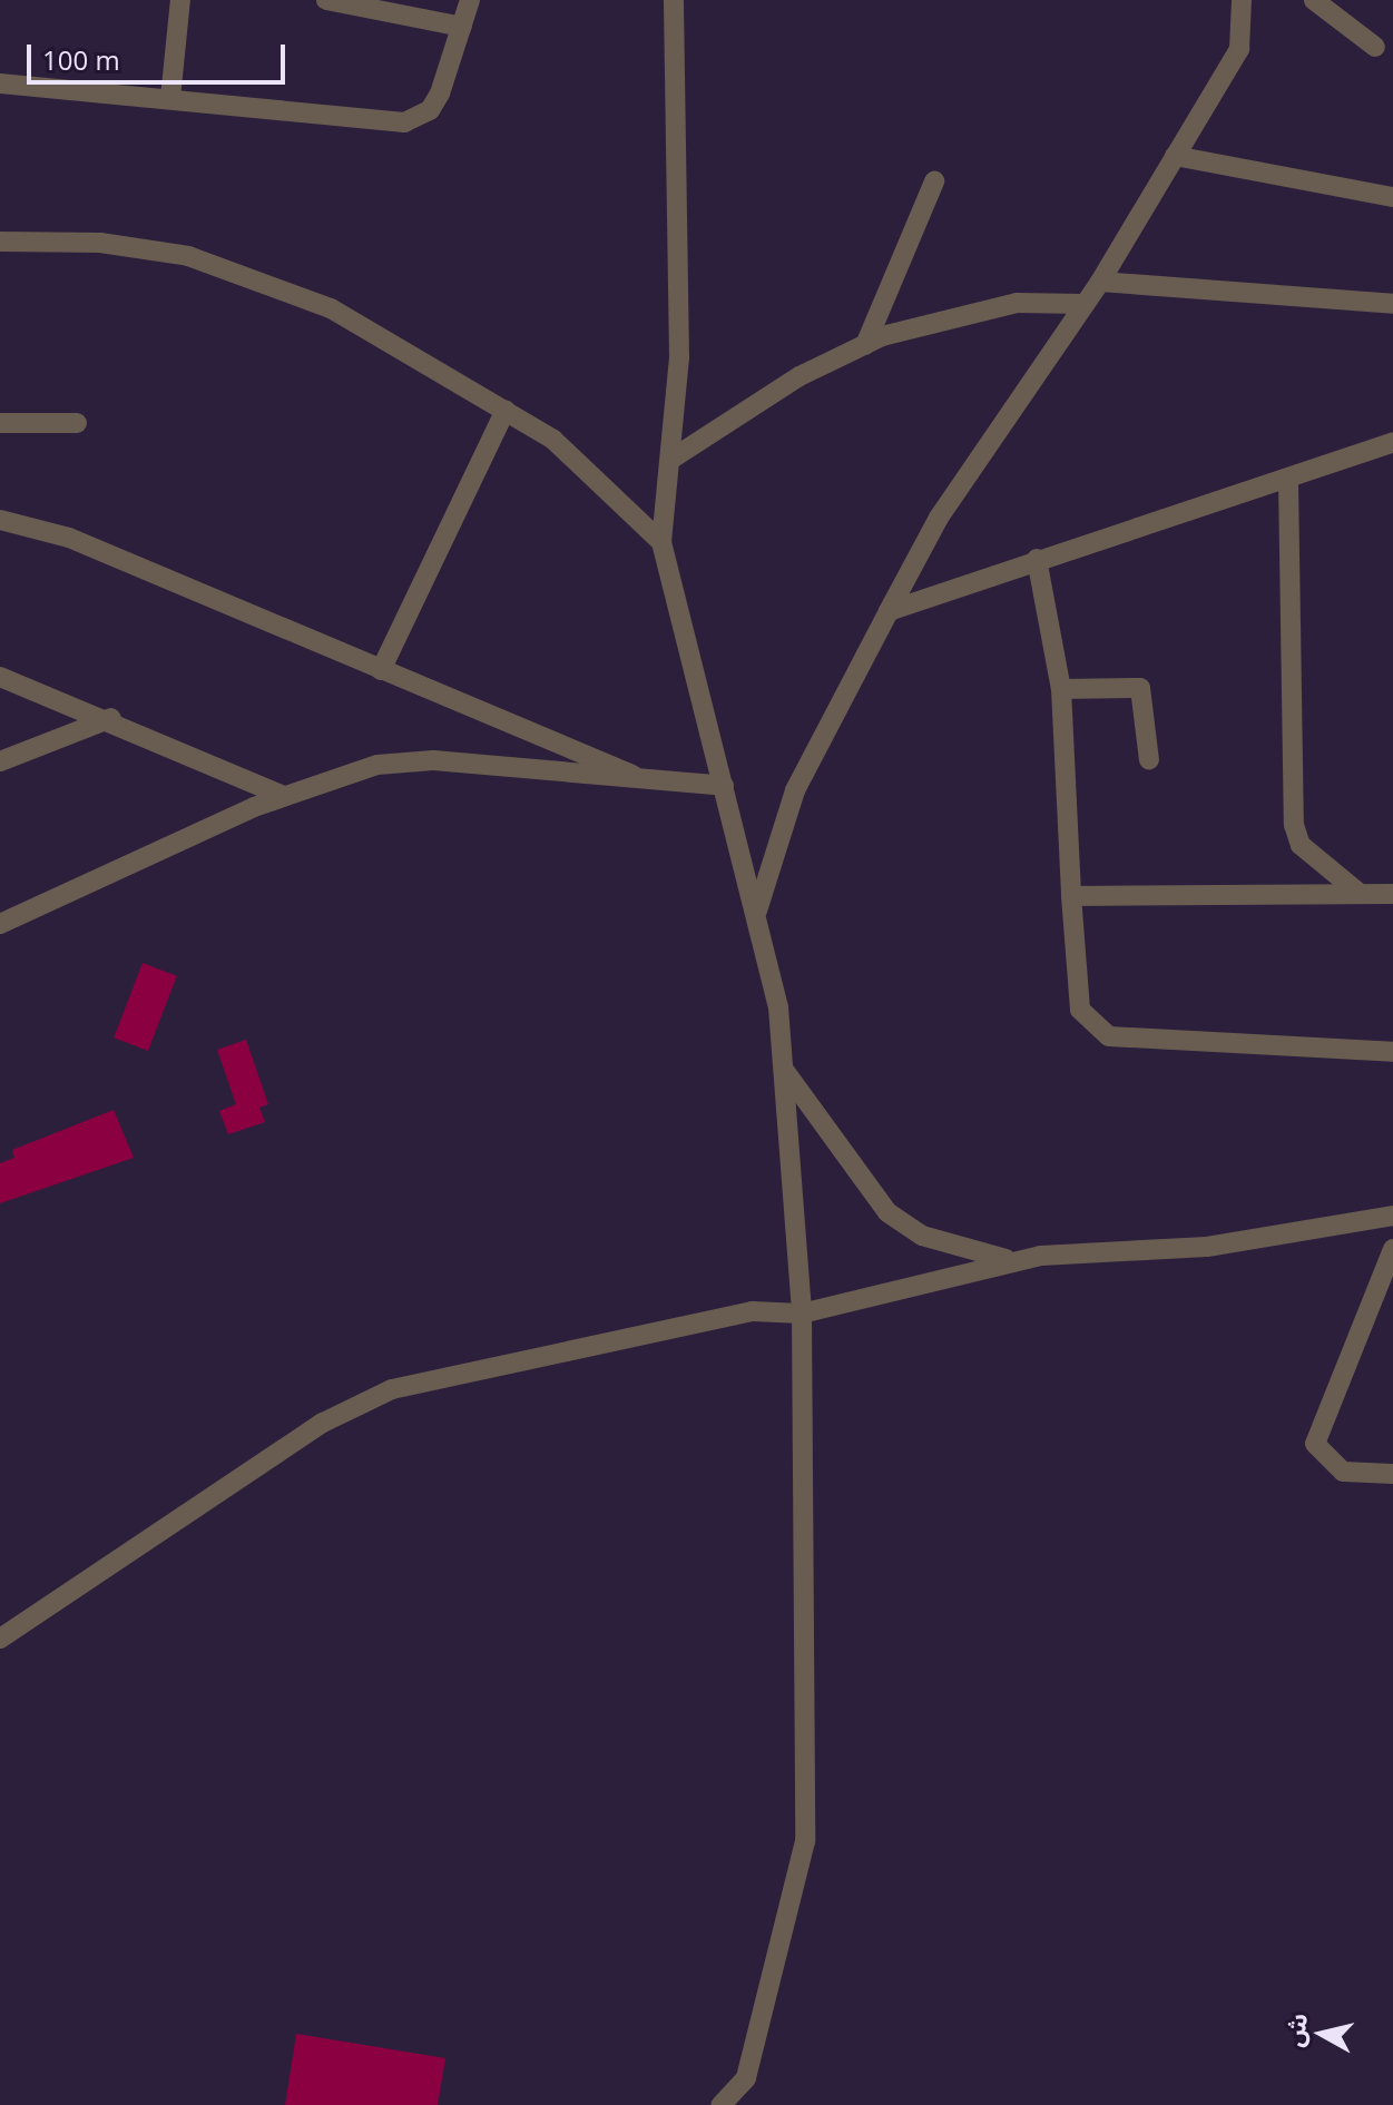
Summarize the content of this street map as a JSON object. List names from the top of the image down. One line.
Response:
{"scale_bar":"100 m","north":"left"}
